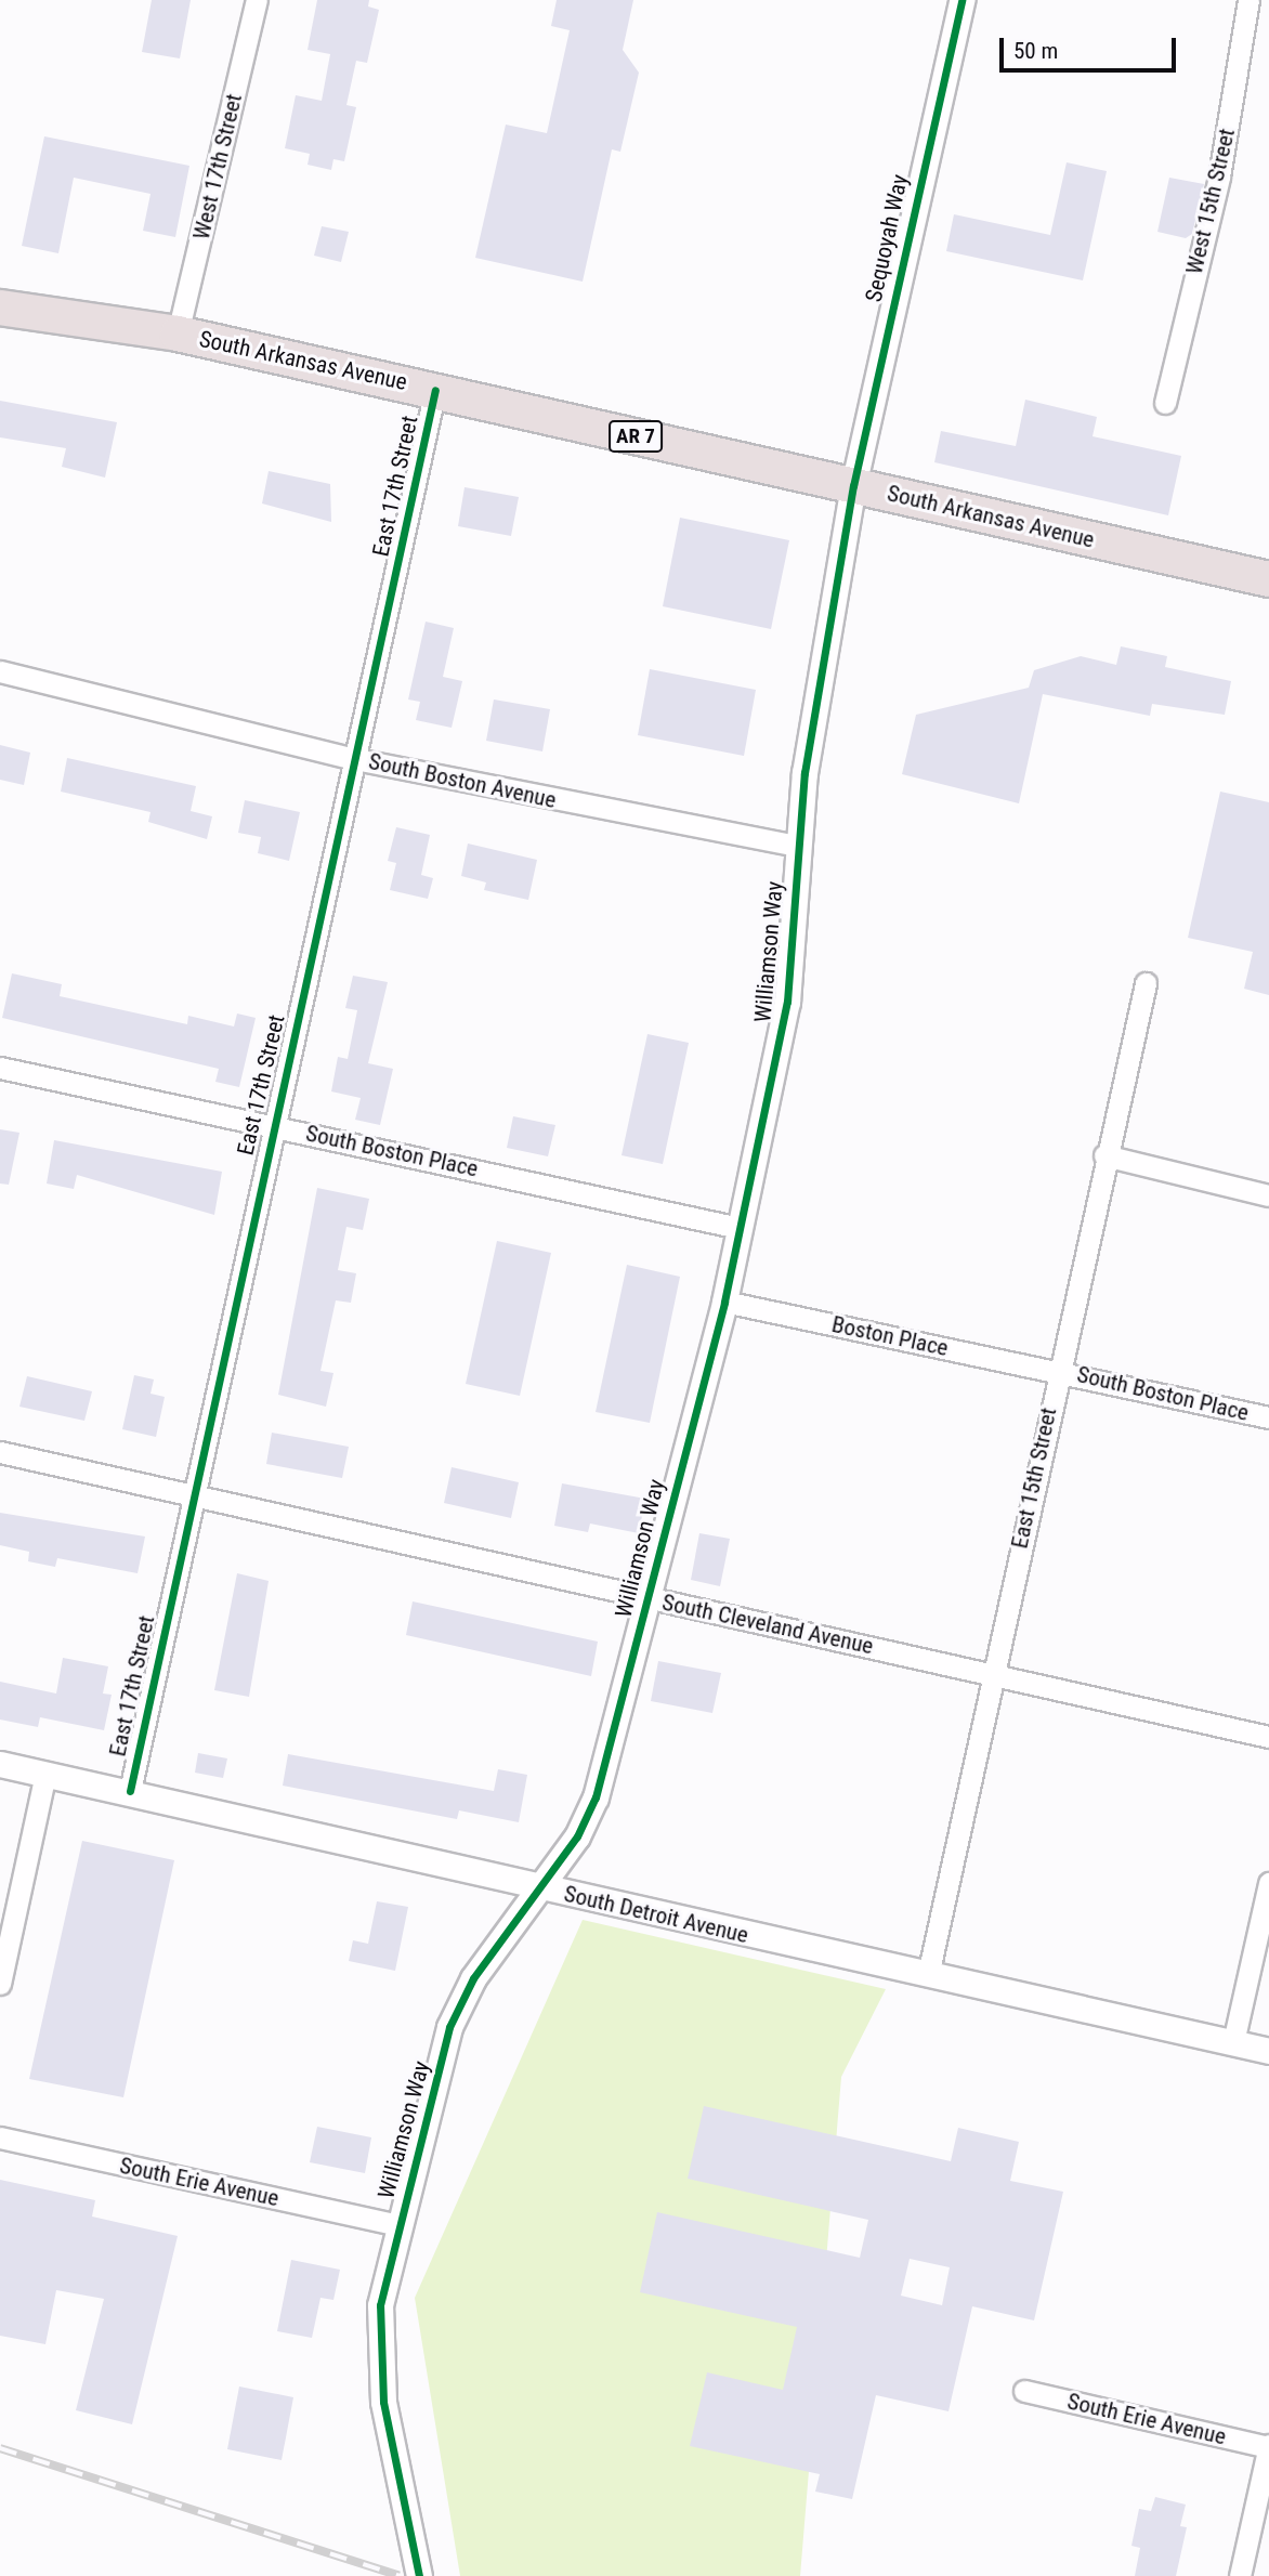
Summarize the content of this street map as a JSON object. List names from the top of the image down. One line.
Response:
{"streets":{"highway":["South Arkansas Avenue","AR 7"],"street":["West 17th Street","West 15th Street","Sequoyah Way","East 17th Street","South Boston Avenue","Williamson Way","South Boston Place","Boston Place","East 15th Street","South Cleveland Avenue","South Detroit Avenue","South Erie Avenue"]},"crossings":[["West 17th Street","South Arkansas Avenue"],["Sequoyah Way","South Arkansas Avenue"],["Sequoyah Way","Williamson Way"],["South Arkansas Avenue","East 17th Street"],["South Arkansas Avenue","Williamson Way"],["East 17th Street","South Boston Avenue"],["East 17th Street","South Boston Place"],["East 17th Street","South Cleveland Avenue"],["East 17th Street","South Detroit Avenue"],["South Boston Avenue","Williamson Way"],["Williamson Way","South Boston Place"],["Williamson Way","Boston Place"],["Williamson Way","South Cleveland Avenue"],["Williamson Way","South Detroit Avenue"],["Williamson Way","South Erie Avenue"],["South Boston Place","Boston Place"],["South Boston Place","East 15th Street"],["Boston Place","East 15th Street"],["East 15th Street","South Cleveland Avenue"],["East 15th Street","South Detroit Avenue"]],"scale_bar":"50 m"}
